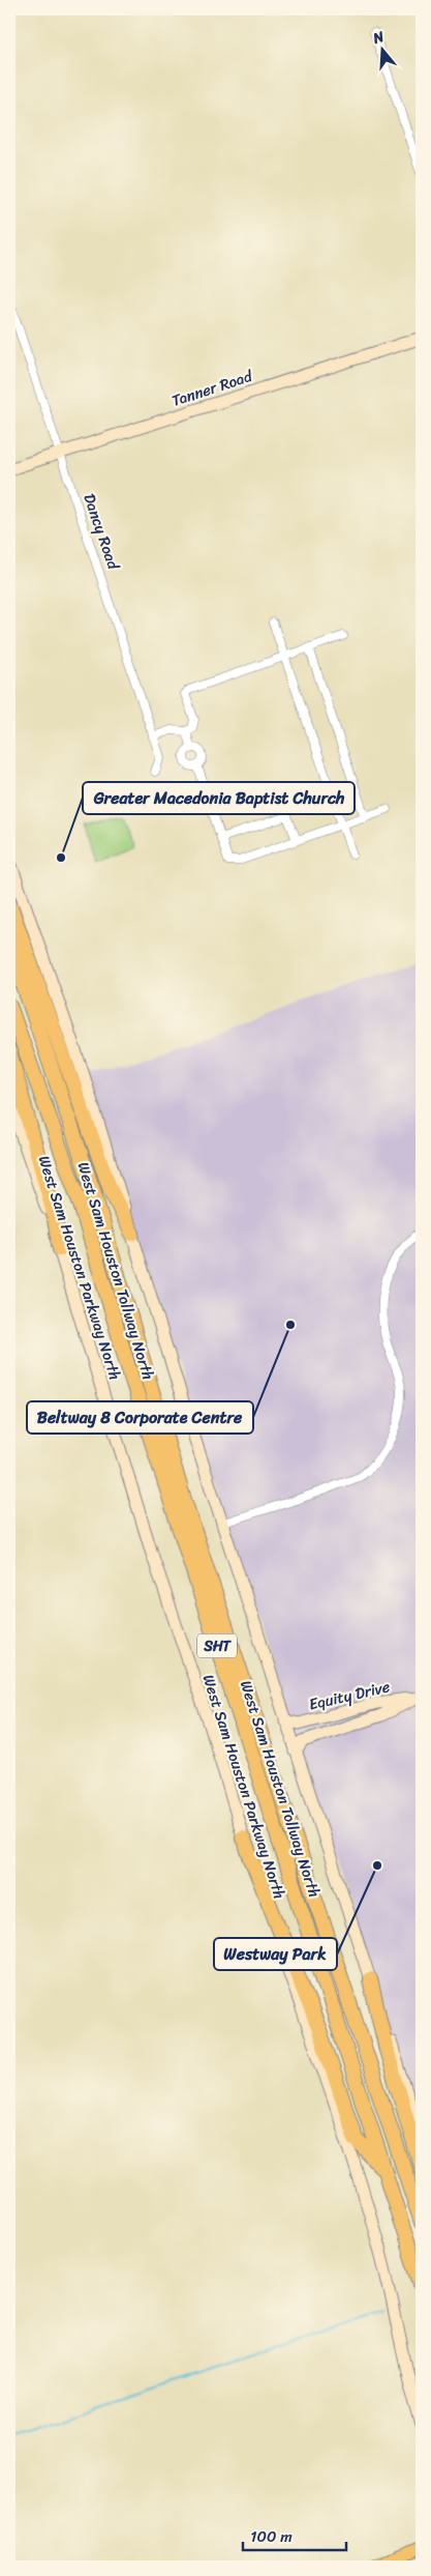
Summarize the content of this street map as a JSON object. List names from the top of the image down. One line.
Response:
{"streets":{"highway":["West Sam Houston Tollway North","SHT"],"main road":["Tanner Road","West Sam Houston Parkway North","Equity Drive"],"street":["Dancy Road"]},"crossings":[["Tanner Road","Dancy Road"]],"places":["Greater Macedonia Baptist Church","Beltway 8 Corporate Centre","Westway Park"],"scale_bar":"100 m","north":"top"}
